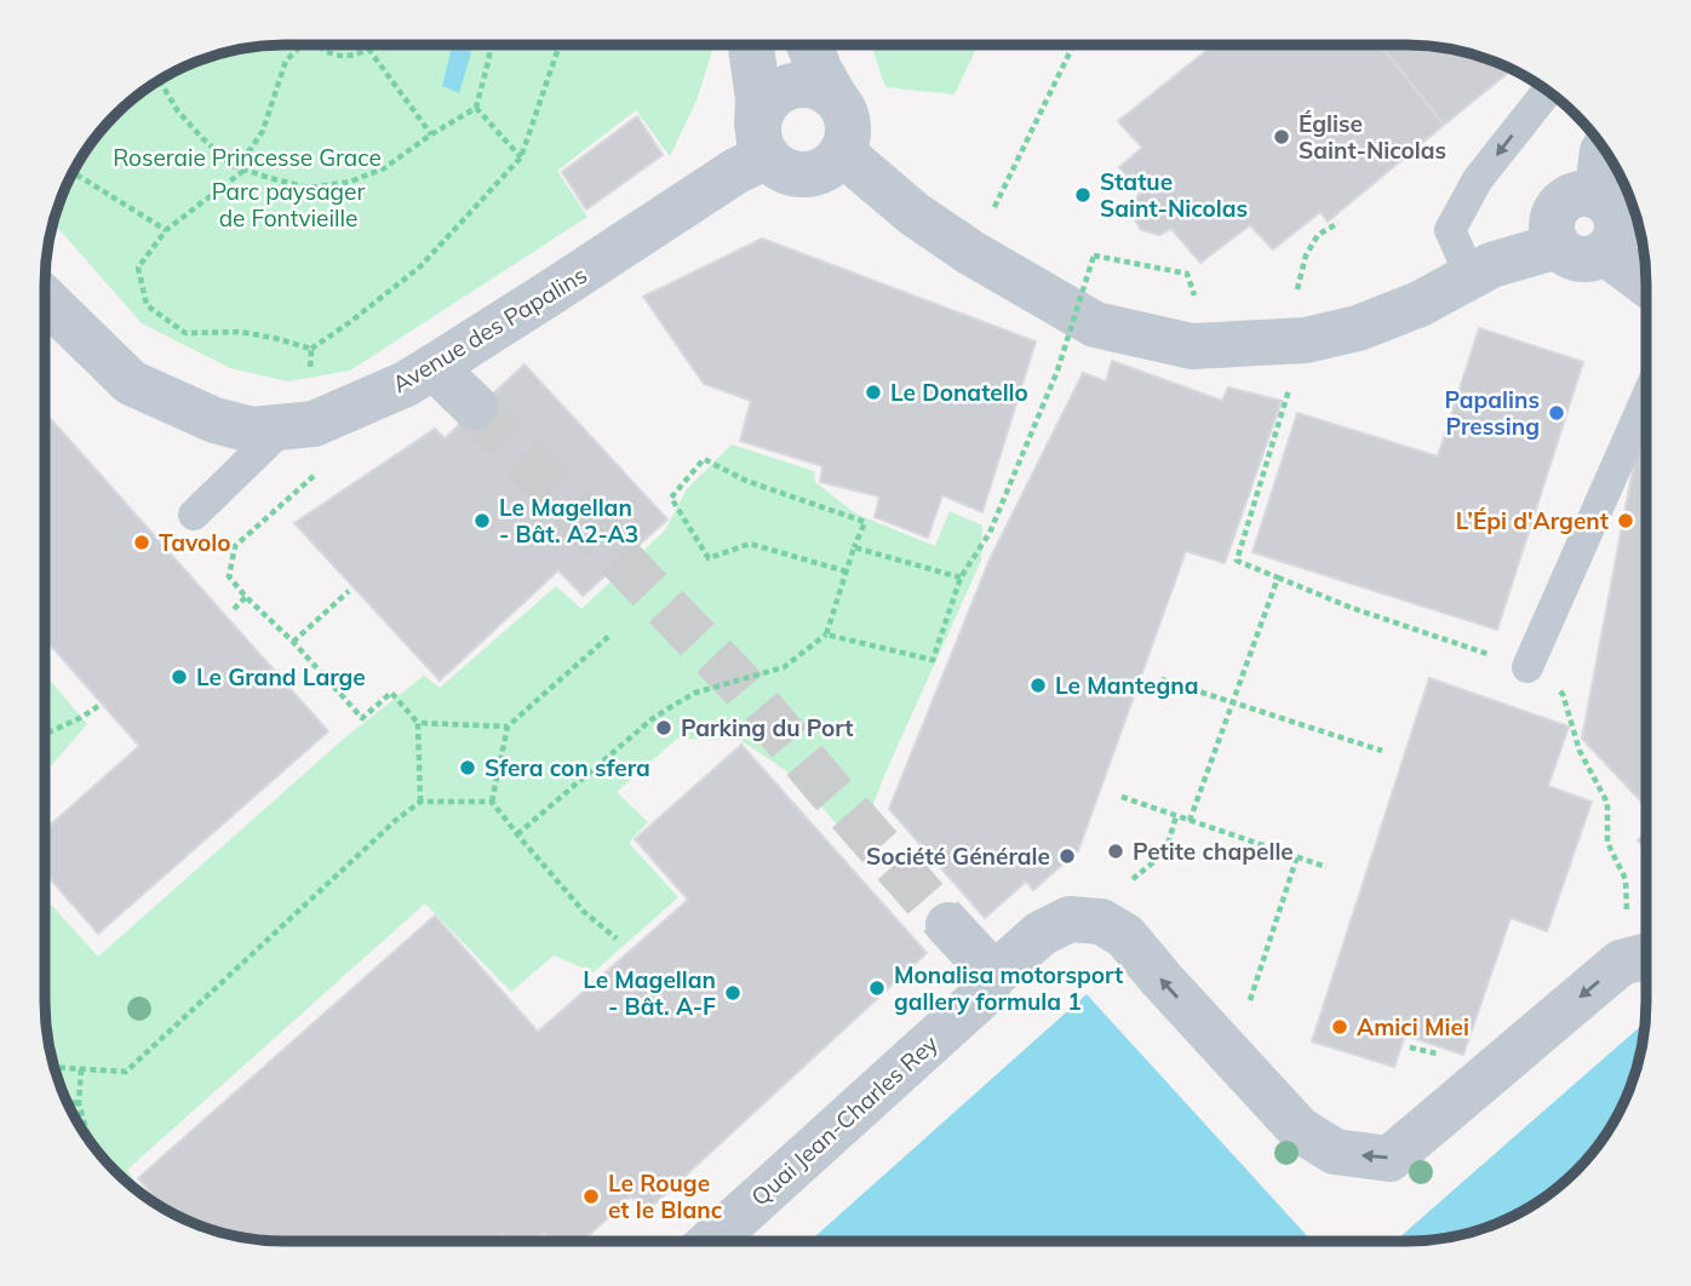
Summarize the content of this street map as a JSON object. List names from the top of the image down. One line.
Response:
{"streets":{"street":["Avenue des Papalins","Quai Jean-Charles Rey"]},"parks":["Roseraie Princesse Grace","Parc paysager de Fontvieille"],"places":["Église Saint-Nicolas","Statue Saint-Nicolas","Le Donatello","Papalins Pressing","Le Magellan - Bât. A2-A3","L’Épi d'Argent","Tavolo","Le Grand Large","Le Mantegna","Parking du Port","Sfera con sfera","Petite chapelle","Société Générale","Monalisa motorsport gallery formula 1","Le Magellan - Bât. A-F","Amici Miei","Le Rouge et le Blanc"]}
